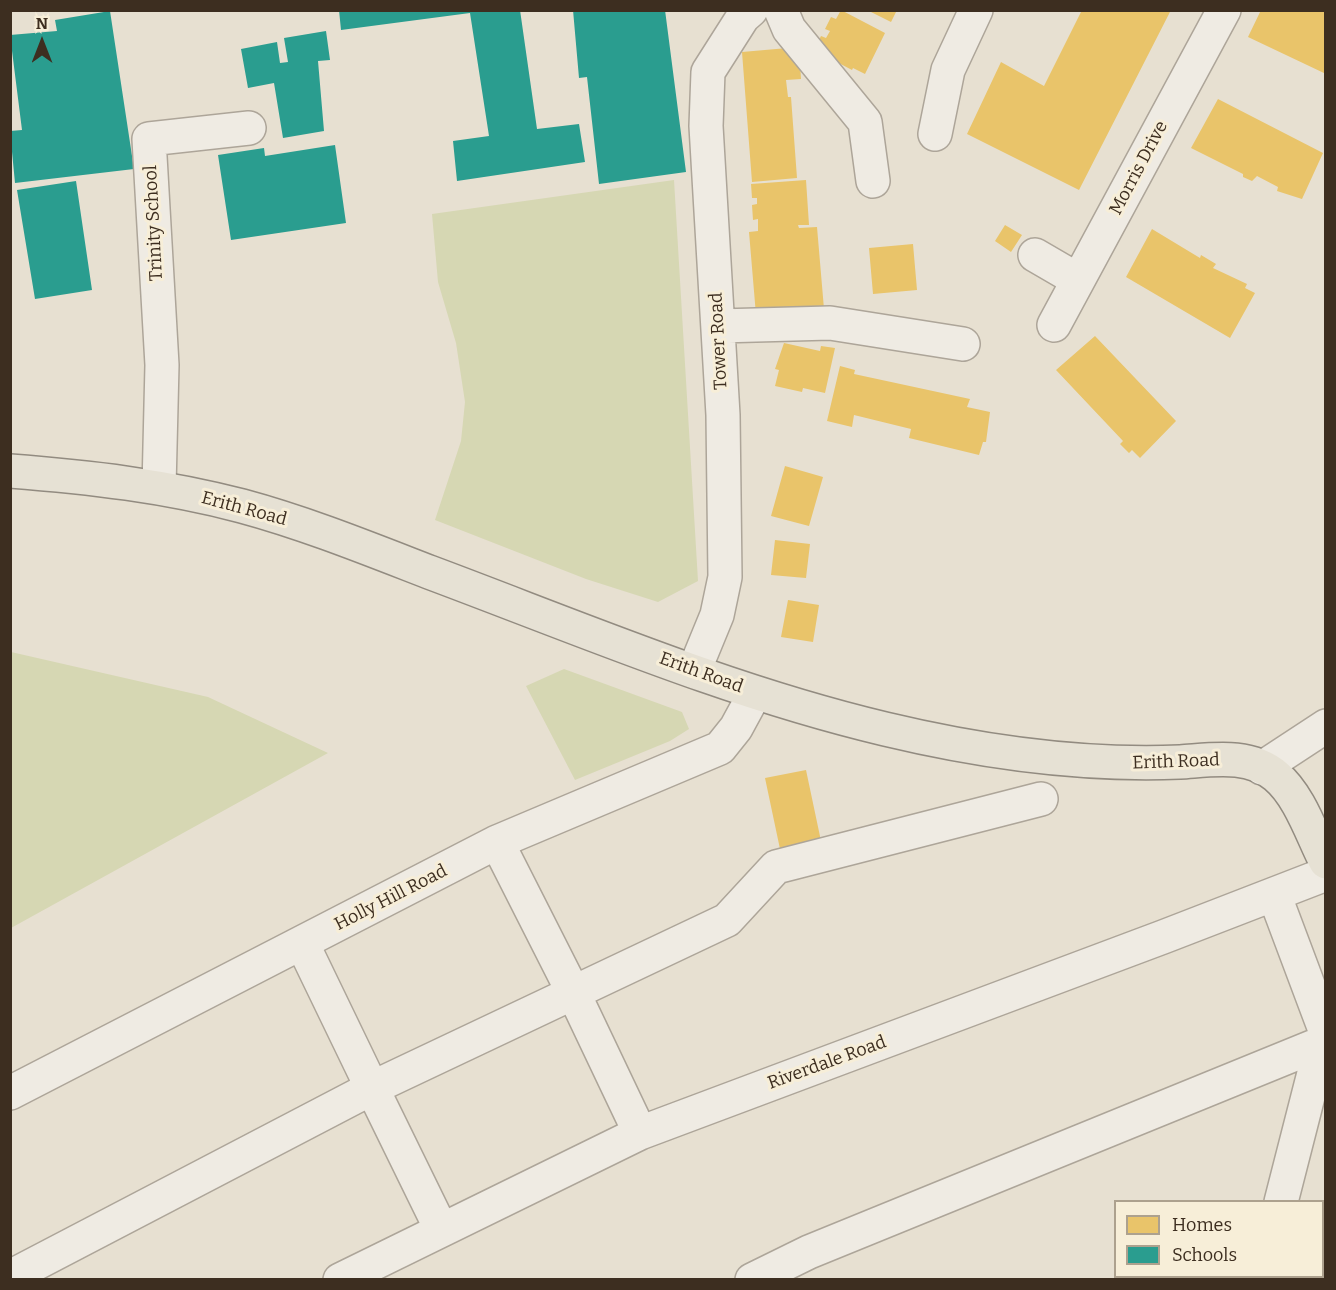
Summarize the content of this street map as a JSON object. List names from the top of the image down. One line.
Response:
{"streets":{"main road":["Erith Road"],"street":["Morris Drive","Trinity School","Tower Road","Holly Hill Road","Riverdale Road"]},"crossings":[["Trinity School","Erith Road"],["Tower Road","Erith Road"],["Erith Road","Holly Hill Road"]],"legend":["Homes","Schools"],"north":"top"}
